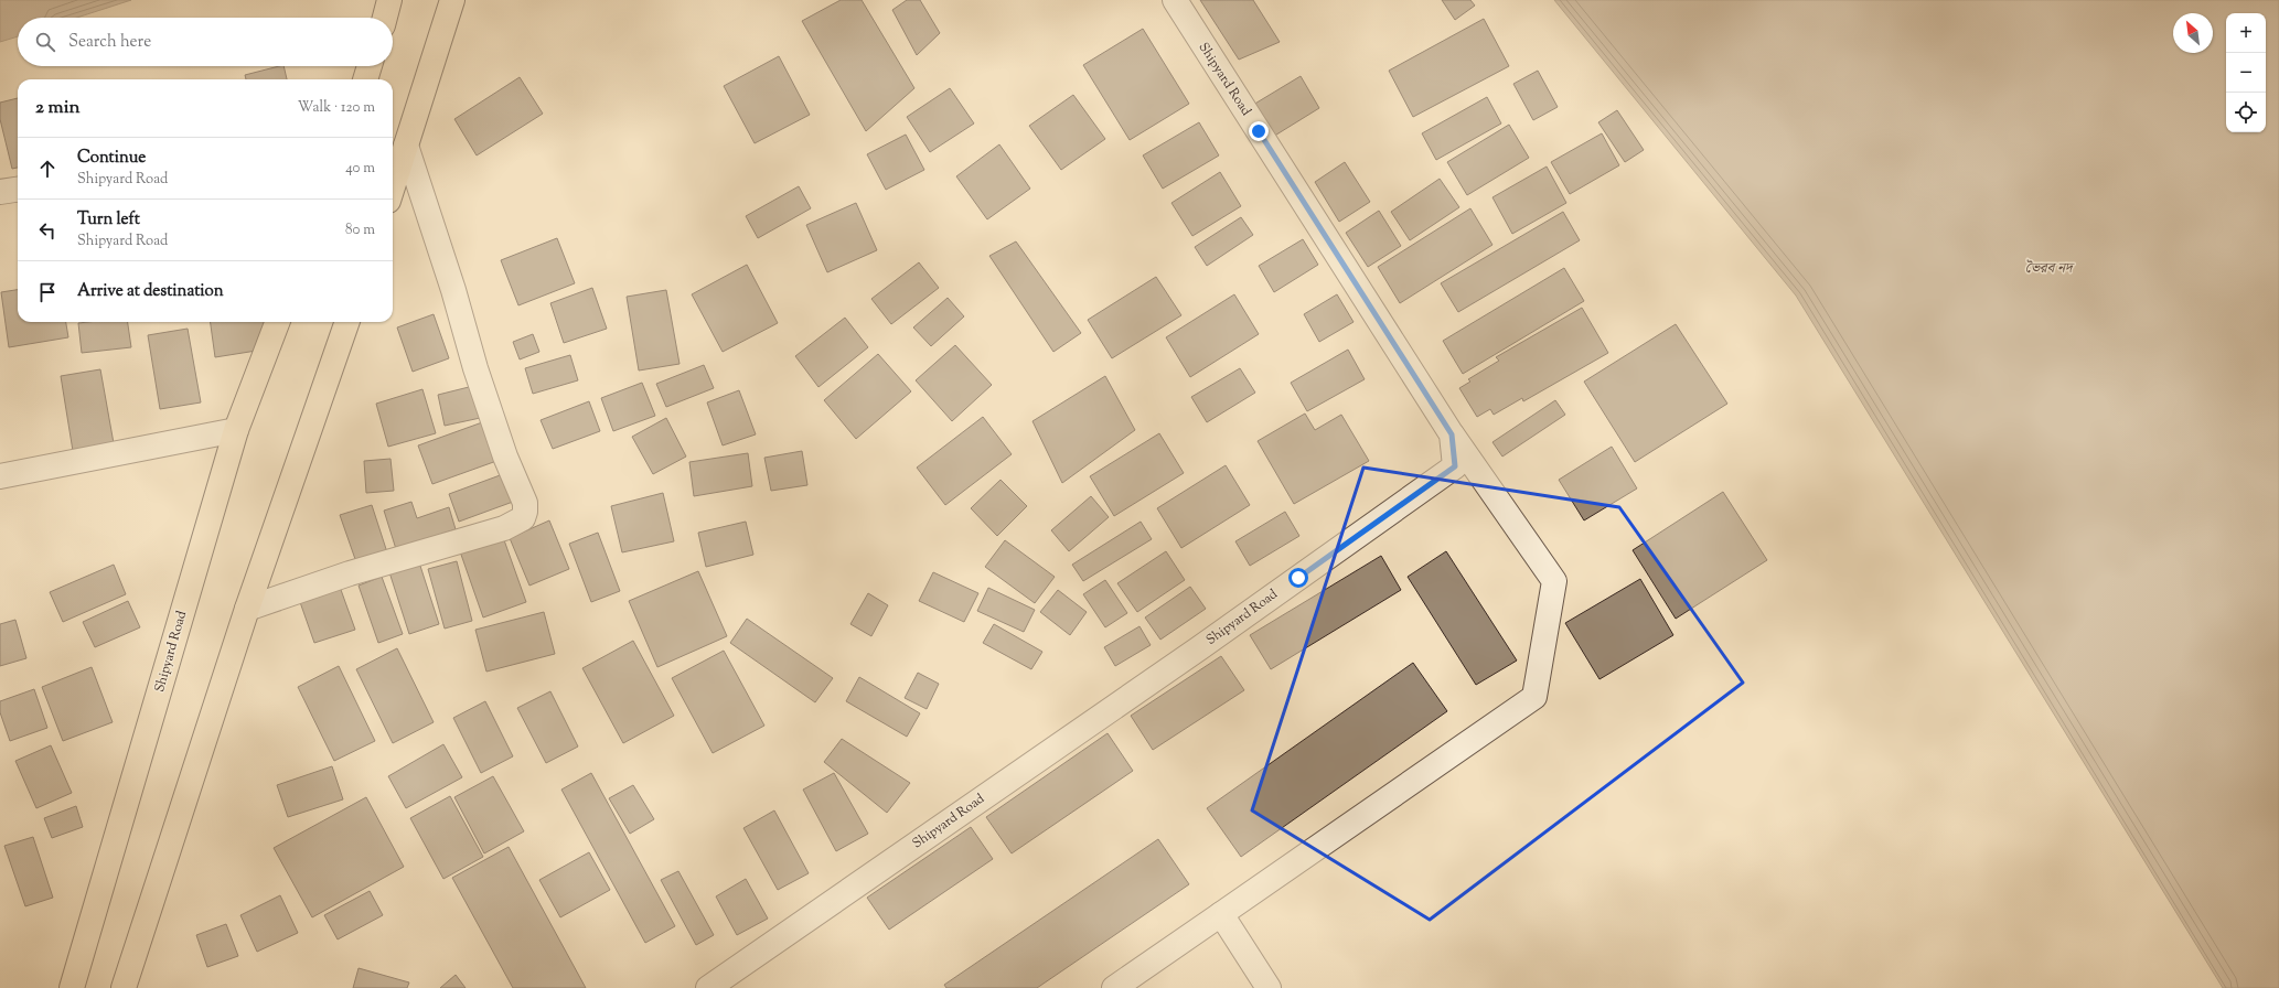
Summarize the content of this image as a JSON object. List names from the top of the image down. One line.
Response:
{"streets":{"main road":["Shipyard Road"]},"water":["ভৈরব নদ"],"north":"top left","page":{"map_buttons":["+","−"],"search":"Search here","heading":["2 min","Walk · 120 m"],"list":[["Continue","Shipyard Road","40 m"],["Turn left","Shipyard Road","80 m"],"Arrive at destination"]}}
